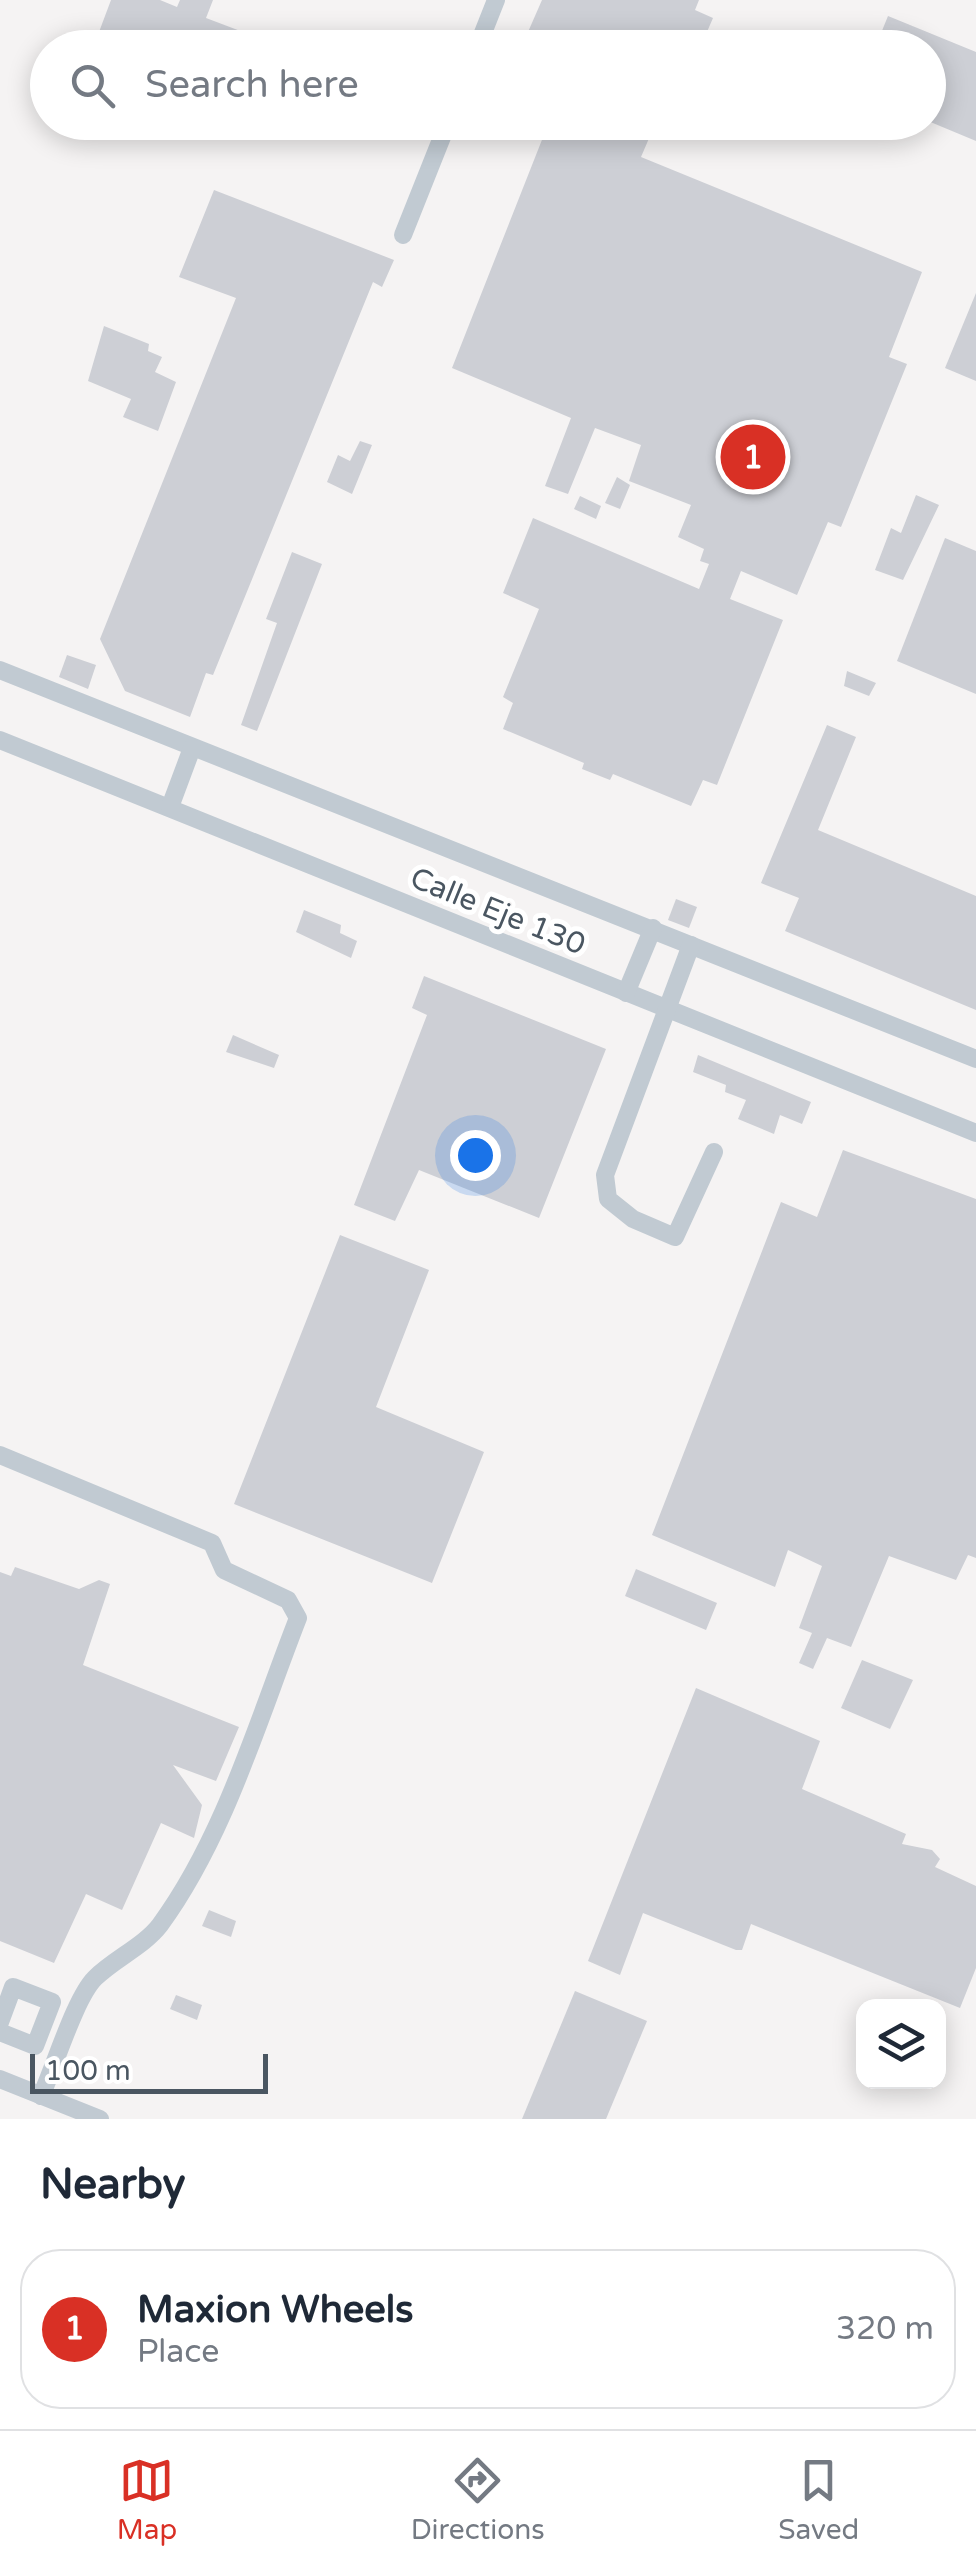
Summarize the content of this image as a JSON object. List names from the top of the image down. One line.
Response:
{"streets":{"street":["Calle Eje 130"]},"scale_bar":"100 m","page":{"search":"Search here","pins":"1","scale":"100 m","heading":"Nearby","list":[{"mark":"1","name":"Maxion Wheels","note":"Place","value":"320 m"}],"nav":["Map","Directions","Saved"]}}
